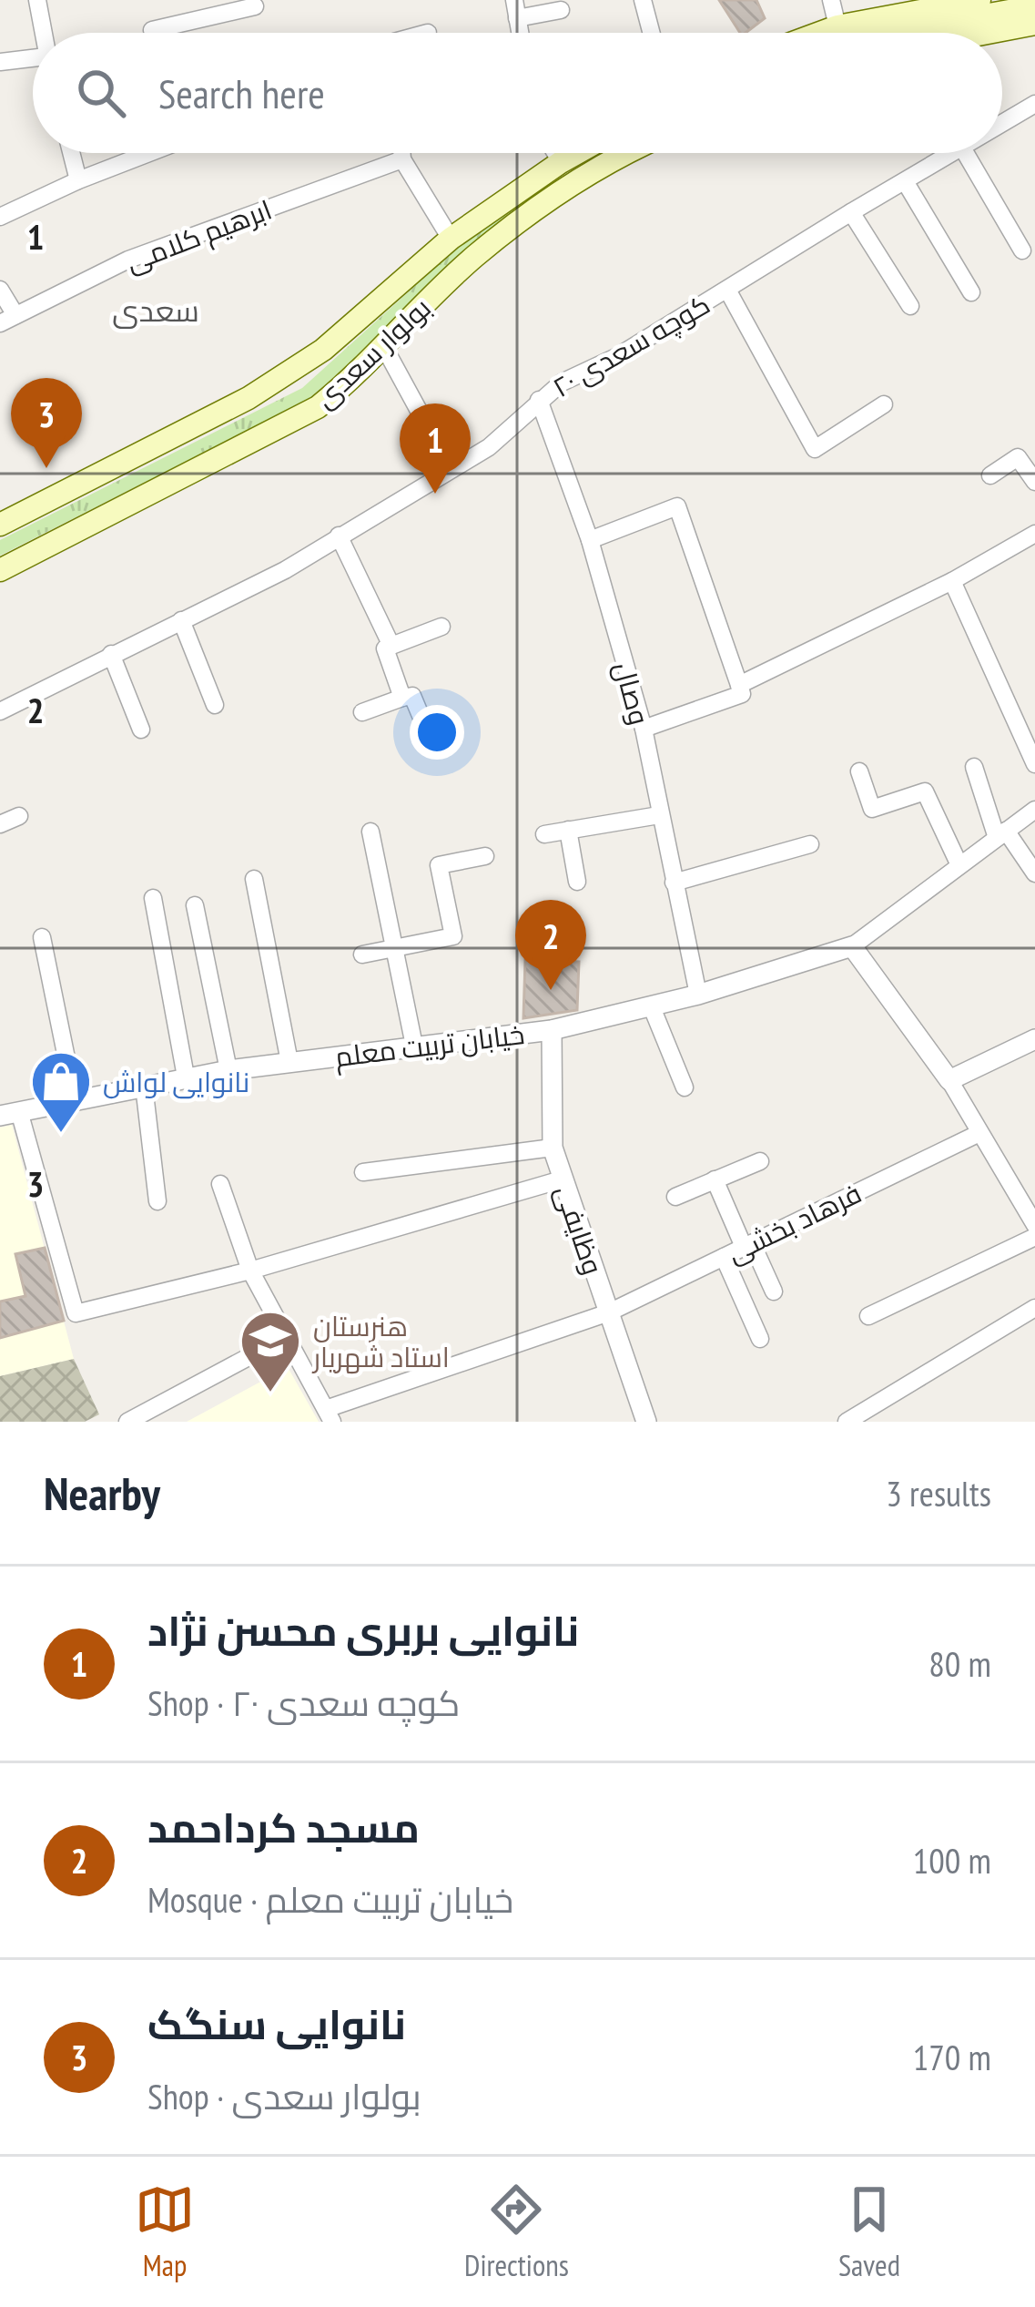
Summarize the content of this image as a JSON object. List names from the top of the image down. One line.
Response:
{"streets":{"main road":["بولوار سعدی"],"street":["ابرهیم کلامی","کوچه سعدی ۲۰","وصال","خیابان تربیت معلم","فرهاد بخشی","وظایفی"]},"crossings":[["کوچه سعدی ۲۰","وصال"],["وصال","خیابان تربیت معلم"],["خیابان تربیت معلم","وظایفی"],["فرهاد بخشی","وظایفی"]],"districts":["سعدی"],"places":{"shop":["نانوایی لواش"],"school or university":["هنرستان استاد شهریار"]},"page":{"search":"Search here","pins":["3","1","2"],"heading":["Nearby","3 results"],"list":[{"mark":"1","name":"نانوایی بربری محسن نژاد","note":"Shop · کوچه سعدی ۲۰","value":"80 m"},{"mark":"2","name":"مسجد کرداحمد","note":"Mosque · خیابان تربیت معلم","value":"100 m"},{"mark":"3","name":"نانوایی سنگک","note":"Shop · بولوار سعدی","value":"170 m"}],"nav":["Map","Directions","Saved"]},"grid":{"rows":["1","2","3"]}}
